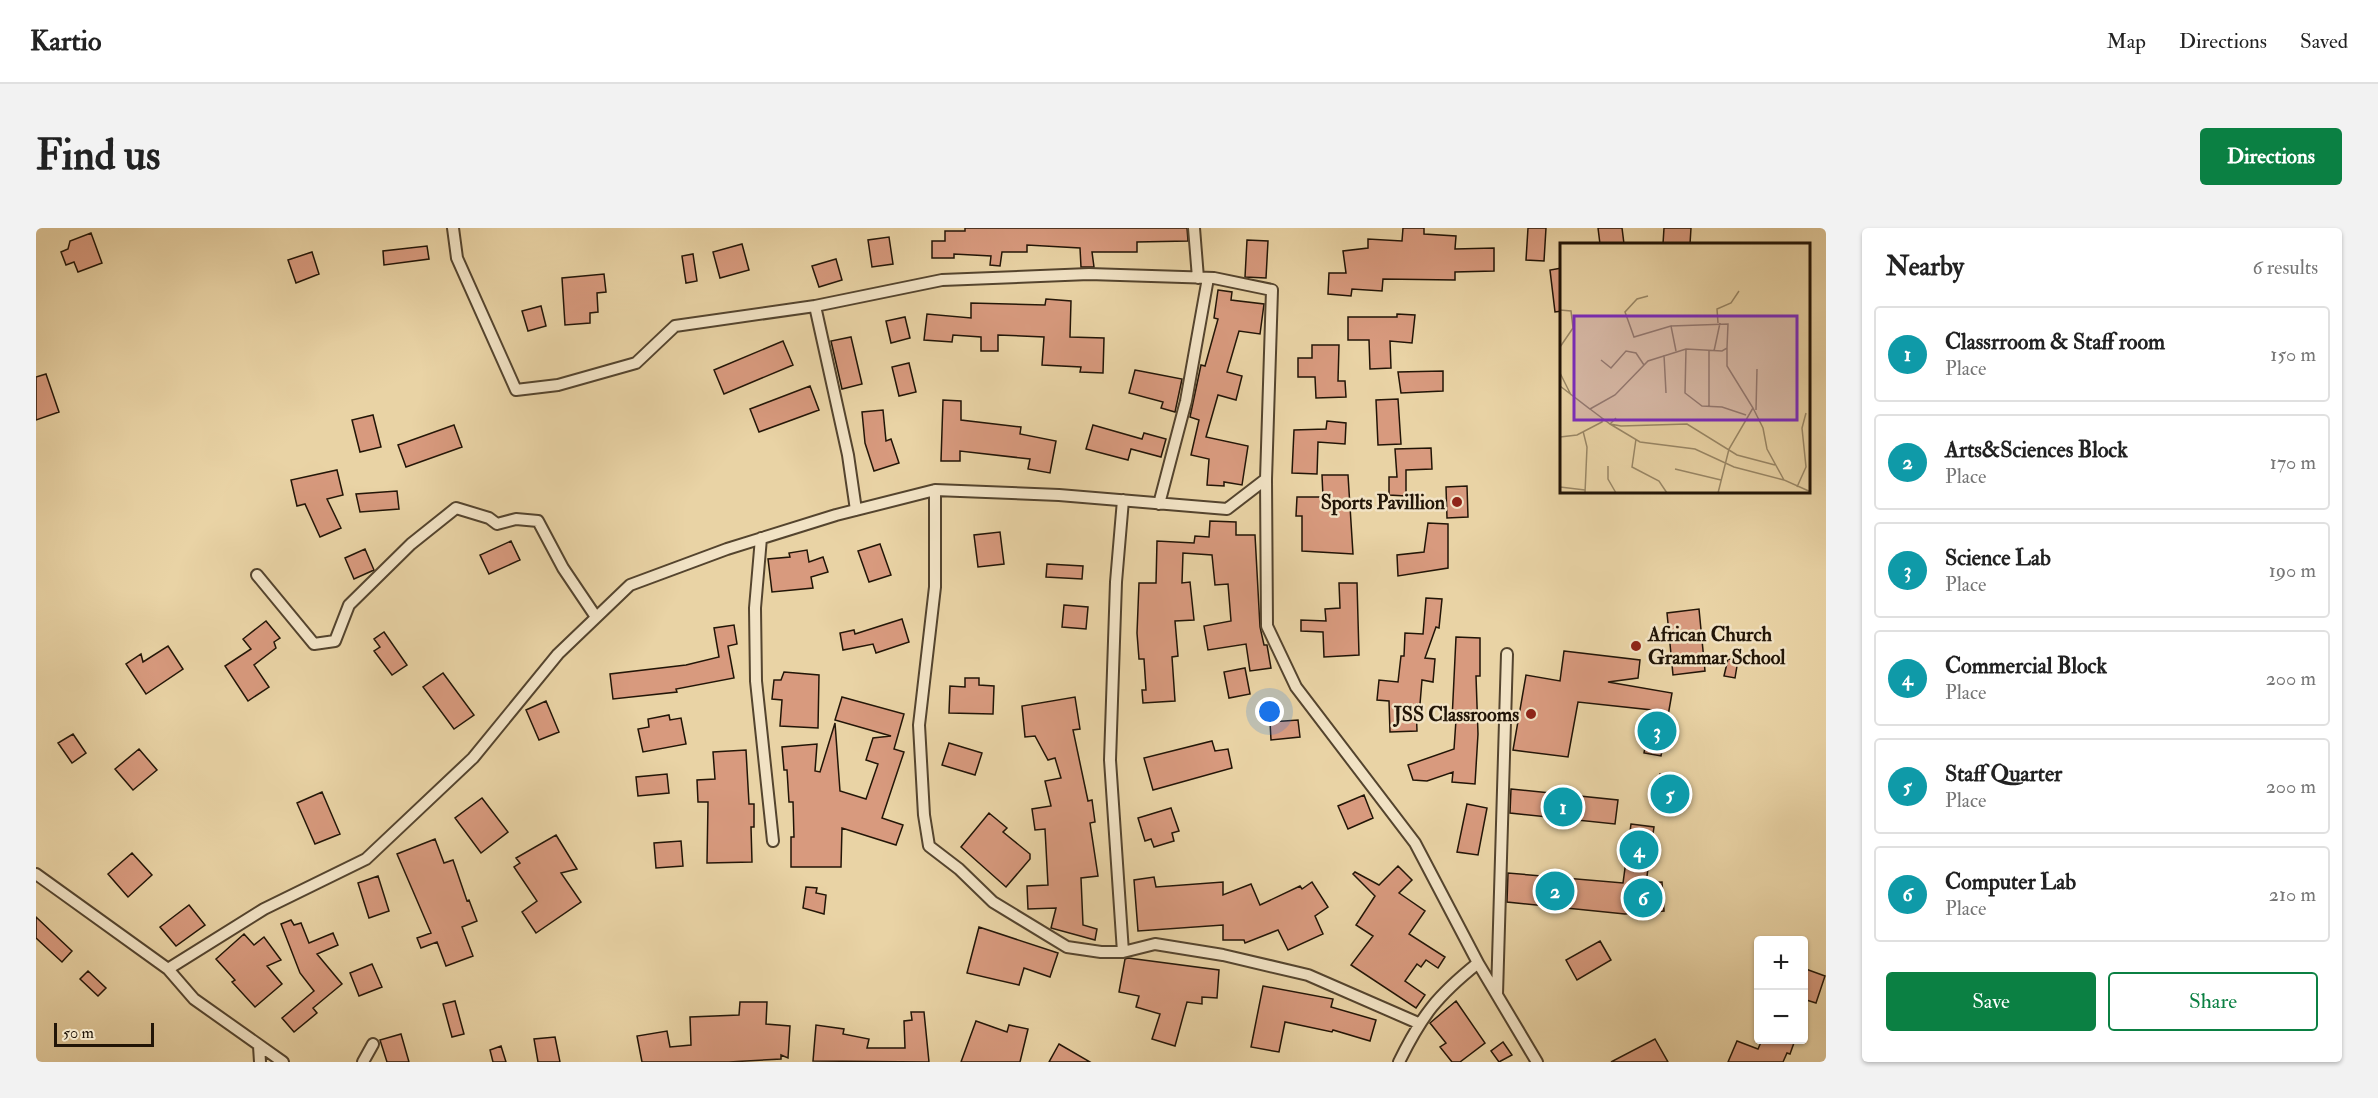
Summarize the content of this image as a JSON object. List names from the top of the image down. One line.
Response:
{"places":["Sports Pavillion","African Church Grammar School","JSS Classrooms"],"scale_bar":"50 m","page":{"header":"Kartio","nav":["Map","Directions","Saved"],"buttons":["Directions",["Save","Share"]],"title":"Find us","heading":["Nearby","6 results"],"list":[{"mark":"1","name":"Classrroom & Staff room","note":"Place","value":"150 m"},{"mark":"2","name":"Arts&Sciences Block","note":"Place","value":"170 m"},{"mark":"3","name":"Science Lab","note":"Place","value":"190 m"},{"mark":"4","name":"Commercial Block","note":"Place","value":"200 m"},{"mark":"5","name":"Staff Quarter","note":"Place","value":"200 m"},{"mark":"6","name":"Computer Lab","note":"Place","value":"210 m"}],"pins":["3","5","1","4","2","6"],"map_buttons":["+","−"],"scale":"50 m"}}
